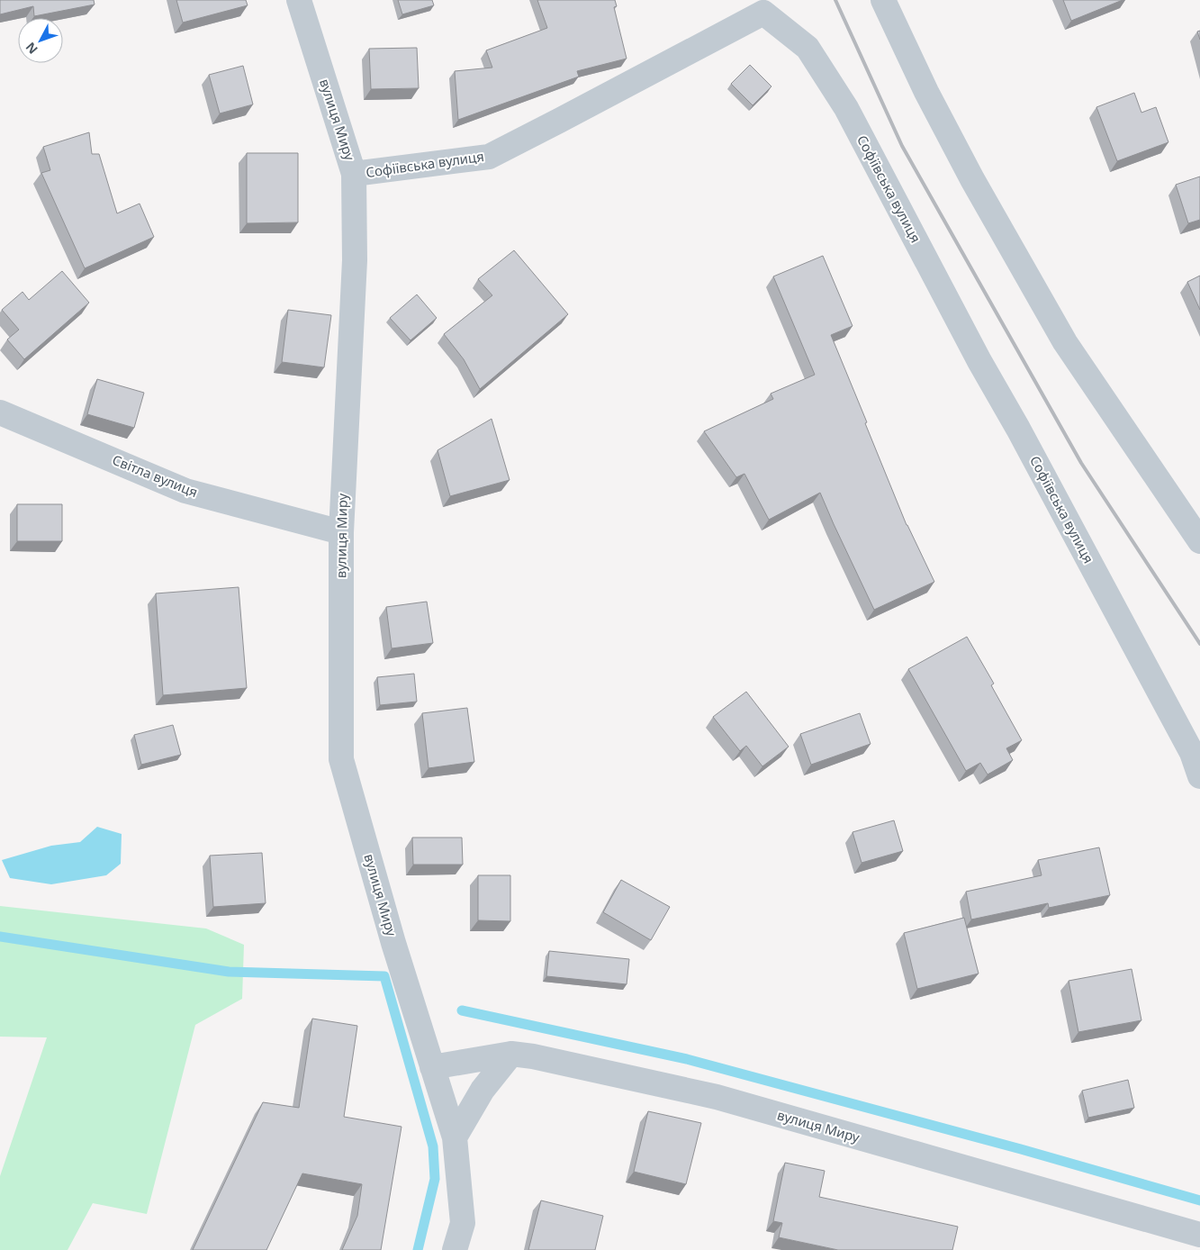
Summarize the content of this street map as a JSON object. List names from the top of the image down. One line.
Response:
{"streets":{"street":["вулиця Миру","Софіївська вулиця","Світла вулиця"]},"crossings":[["вулиця Миру","Софіївська вулиця"],["вулиця Миру","Світла вулиця"]],"north":"bottom left"}
